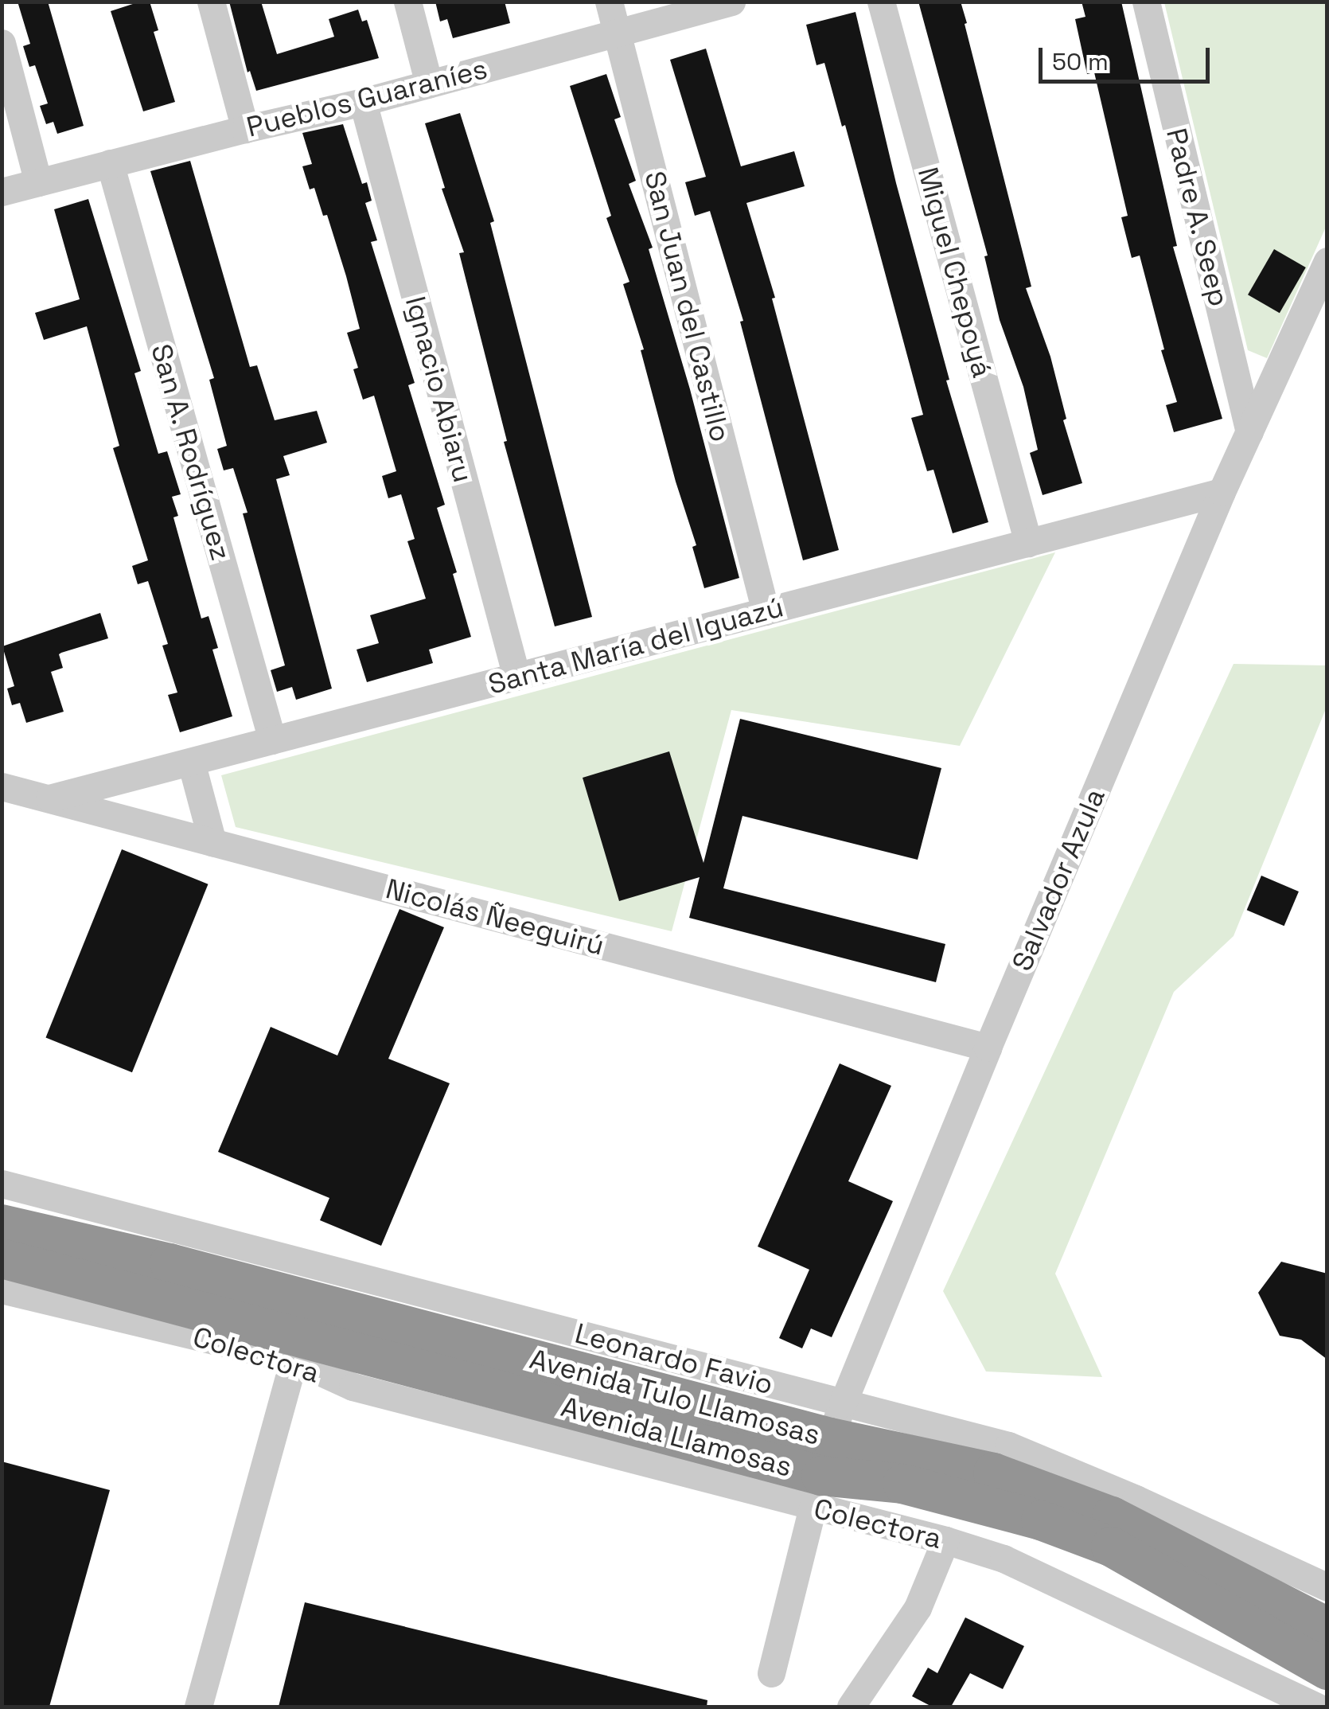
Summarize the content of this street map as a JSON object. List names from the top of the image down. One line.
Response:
{"streets":{"highway":["Avenida Tulo Llamosas","Avenida Llamosas"],"street":["Pueblos Guaraníes","Padre A. Seep","Miguel Chepoyá","San Juan del Castillo","Ignacio Abiaru","San A. Rodríguez","Santa María del Iguazú","Salvador Azula","Nicolás Ñeeguirú","Colectora","Leonardo Favio"]},"crossings":[["Pueblos Guaraníes","San Juan del Castillo"],["Pueblos Guaraníes","Ignacio Abiaru"],["Pueblos Guaraníes","San A. Rodríguez"],["Padre A. Seep","Salvador Azula"],["Miguel Chepoyá","Santa María del Iguazú"],["San Juan del Castillo","Santa María del Iguazú"],["Ignacio Abiaru","Santa María del Iguazú"],["San A. Rodríguez","Santa María del Iguazú"],["Santa María del Iguazú","Salvador Azula"],["Santa María del Iguazú","Nicolás Ñeeguirú"],["Salvador Azula","Nicolás Ñeeguirú"],["Salvador Azula","Colectora"],["Salvador Azula","Leonardo Favio"],["Salvador Azula","Avenida Tulo Llamosas"],["Salvador Azula","Avenida Llamosas"],["Colectora","Avenida Llamosas"],["Leonardo Favio","Avenida Tulo Llamosas"]],"scale_bar":"50 m"}
